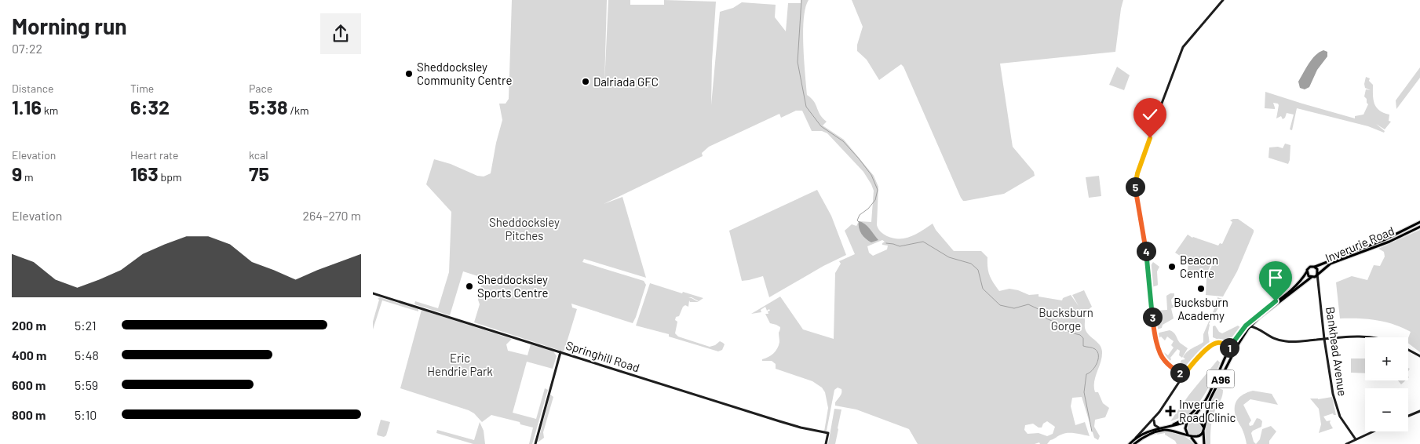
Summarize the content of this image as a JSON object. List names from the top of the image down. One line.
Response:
{"streets":{"main road":["Inverurie Road","A96"],"street":["Bankhead Avenue","Springhill Road"]},"crossings":[["Inverurie Road","Bankhead Avenue"],["Inverurie Road","A96"],["Bankhead Avenue","A96"]],"parks":["Sheddocksley Pitches","Bucksburn Gorge","Eric Hendrie Park"],"places":{"other":["Sheddocksley Community Centre","Dalriada GFC","Beacon Centre","Sheddocksley Sports Centre","Bucksburn Academy"],"health":["Inverurie Road Clinic"]},"page":{"heading":["Morning run","07:22"],"stats":[["Distance","1.16 km"],["Time","6:32"],["Pace","5:38 /km"],["Elevation","9 m"],["Heart rate","163 bpm"],["kcal","75"]],"pins":["5","4","3","1","2"],"chart":["Elevation","264–270 m"],"list":[{"name":"200 m","note":"5:21"},{"name":"400 m","note":"5:48"},{"name":"600 m","note":"5:59"},{"name":"800 m","note":"5:10"}],"map_buttons":["+","−"]}}
